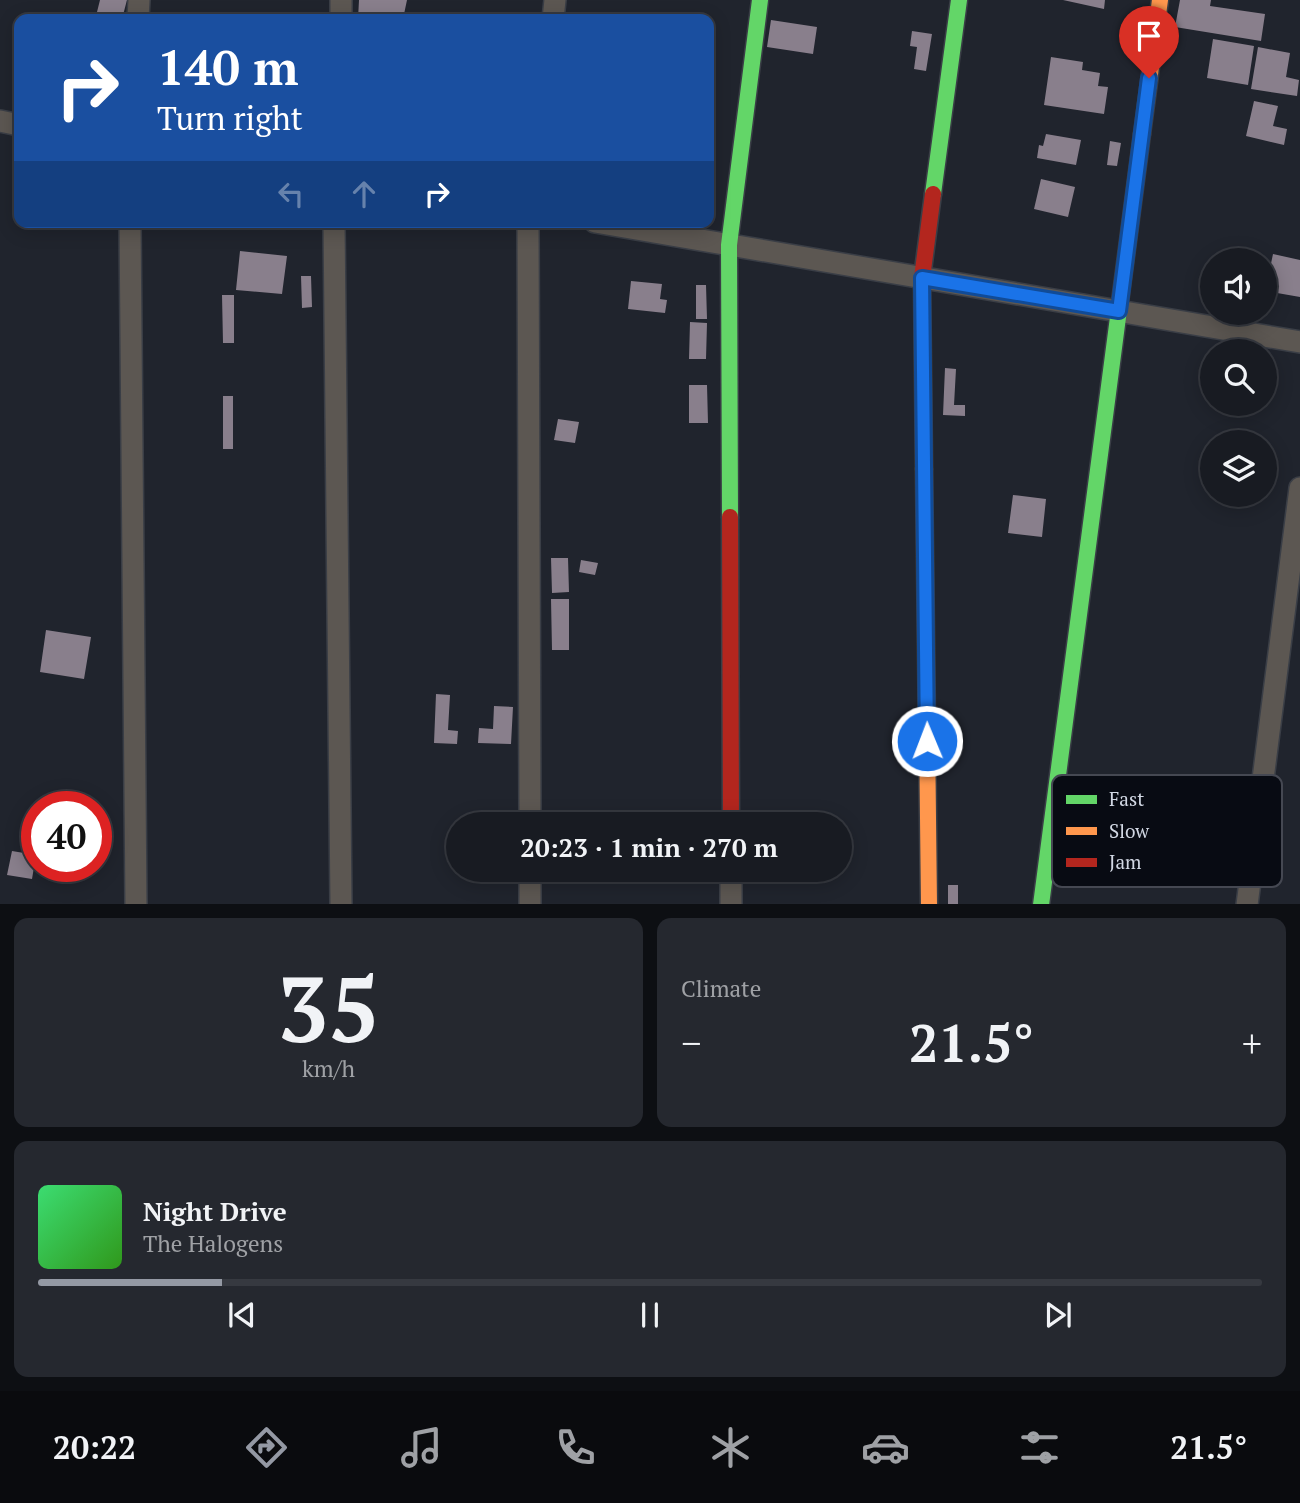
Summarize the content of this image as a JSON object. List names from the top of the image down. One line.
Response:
{"legend":["Fast","Slow","Jam"],"page":{"turn":["140 m","Turn right"],"limit":"40","trip":"20:23 · 1 min · 270 m","tile":[["35","km/h"],"Climate"],"heat":["−","21.5°","+"],"song":["Night Drive","The Halogens"],"tabs":["20:22","21.5°"]}}
